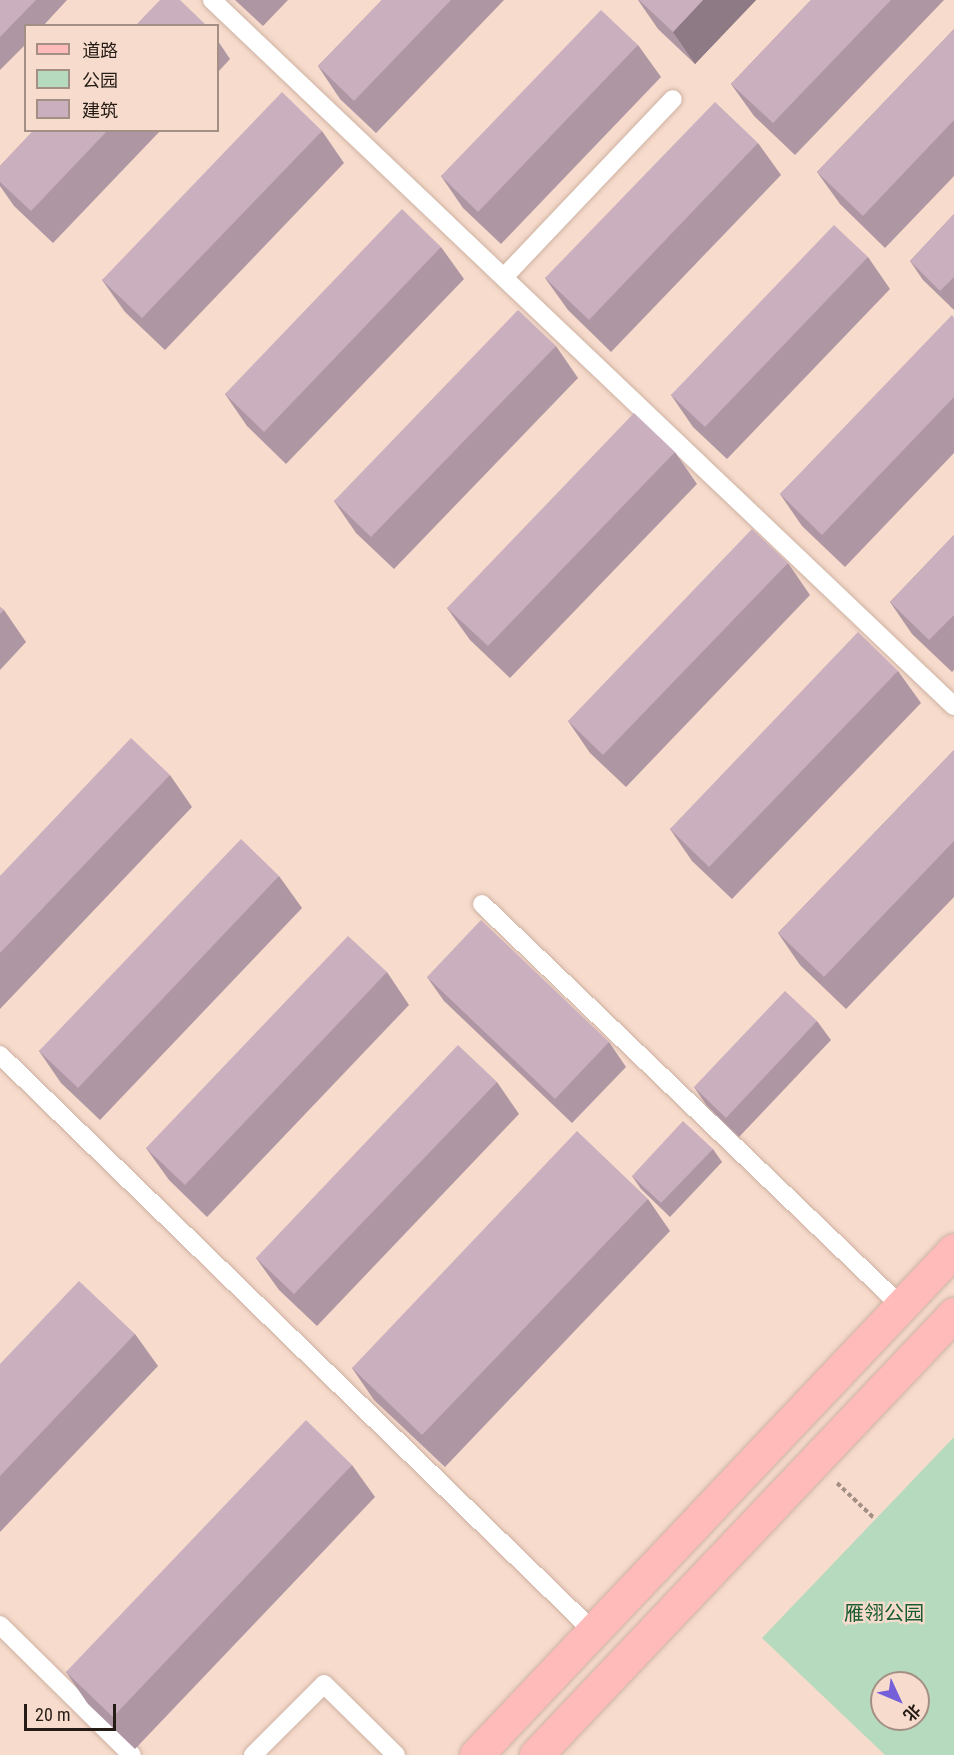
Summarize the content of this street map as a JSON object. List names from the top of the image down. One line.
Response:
{"parks":["雁翎公园"],"legend":["道路","公园","建筑"],"scale_bar":"20 m","north":"bottom right"}
